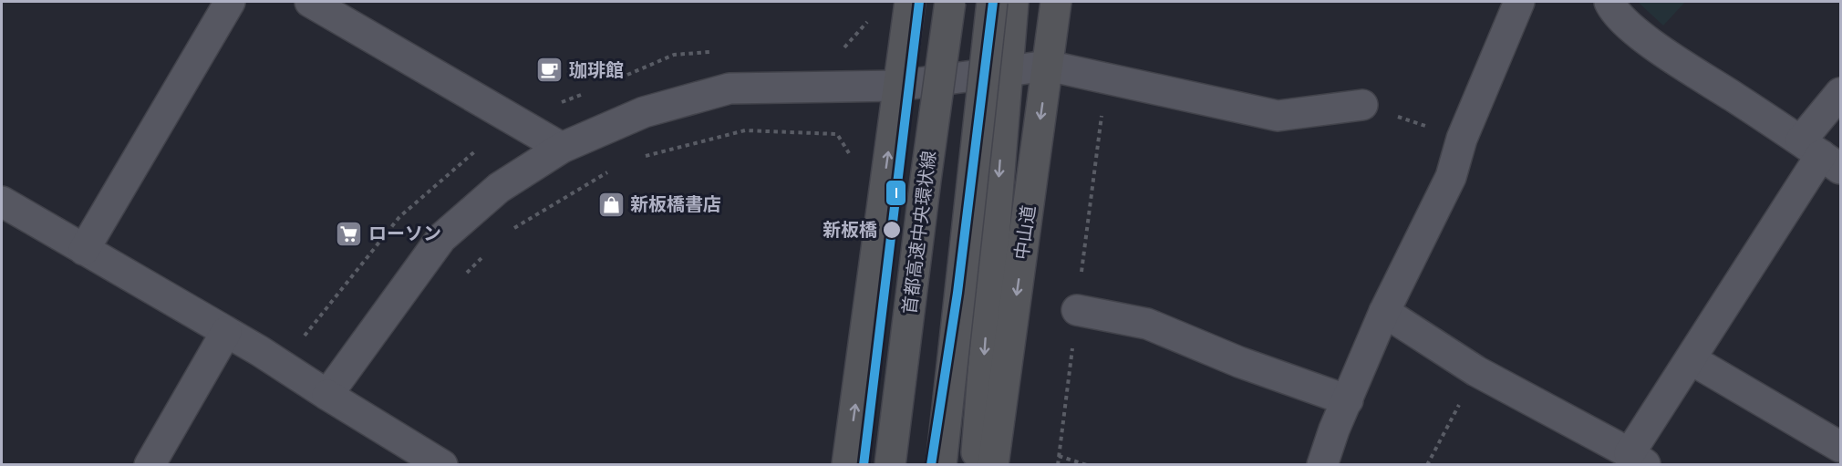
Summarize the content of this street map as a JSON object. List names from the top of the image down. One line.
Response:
{"streets":{"highway":["首都高速中央環状線","中山道"]},"places":{"cafe":["珈琲館"],"shop":["新板橋書店"],"other":["新板橋"],"supermarket":["ローソン"]},"lines":["transit line I"]}
